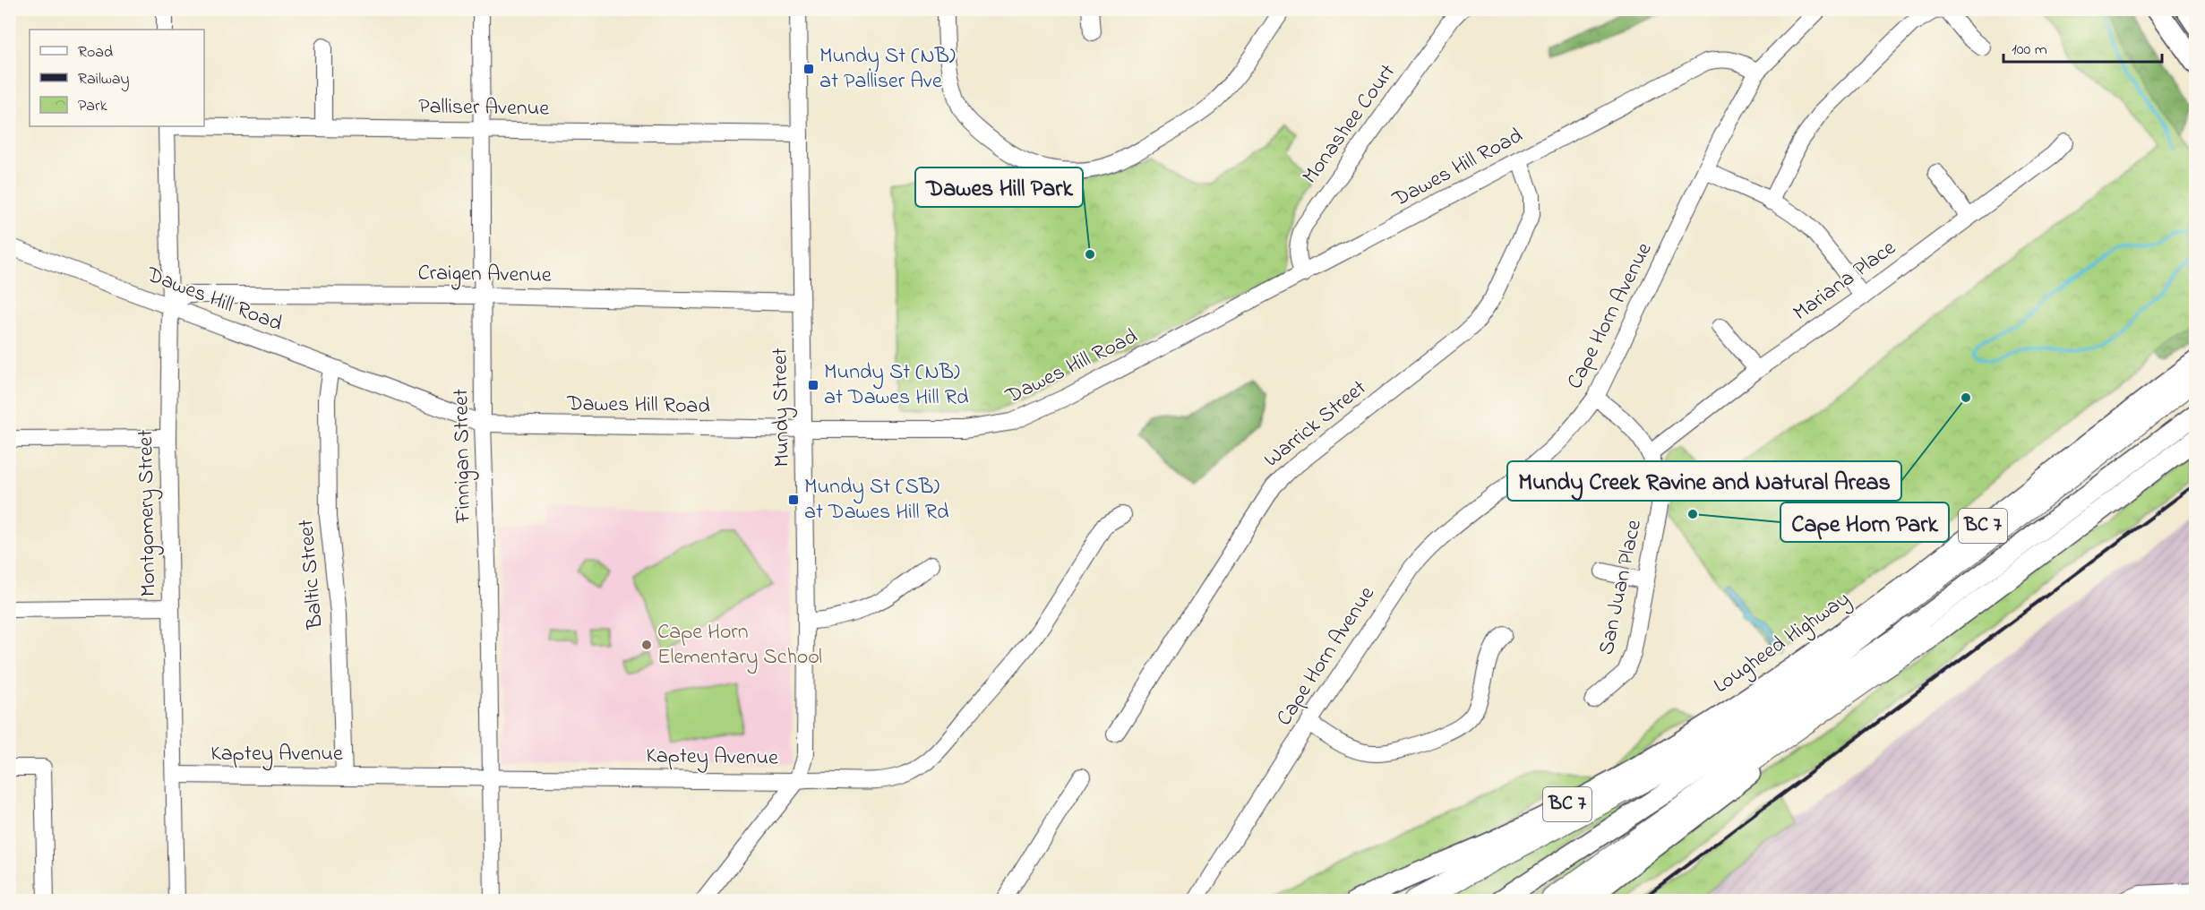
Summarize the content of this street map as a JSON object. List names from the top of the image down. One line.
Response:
{"streets":{"main road":["BC 7","Lougheed Highway"],"street":["Palliser Avenue","Monashee Court","Dawes Hill Road","Craigen Avenue","Mariana Place","Cape Horn Avenue","Mundy Street","Warrick Street","Finnigan Street","Montgomery Street","Baltic Street","San Juan Place","Kaptey Avenue"]},"crossings":[["Palliser Avenue","Mundy Street"],["Palliser Avenue","Finnigan Street"],["Monashee Court","Dawes Hill Road"],["Dawes Hill Road","Craigen Avenue"],["Dawes Hill Road","Cape Horn Avenue"],["Dawes Hill Road","Mundy Street"],["Dawes Hill Road","Warrick Street"],["Dawes Hill Road","Finnigan Street"],["Dawes Hill Road","Montgomery Street"],["Dawes Hill Road","Baltic Street"],["Craigen Avenue","Mundy Street"],["Craigen Avenue","Finnigan Street"],["Craigen Avenue","Montgomery Street"],["Mariana Place","San Juan Place"],["Cape Horn Avenue","San Juan Place"],["Mundy Street","Kaptey Avenue"],["Finnigan Street","Kaptey Avenue"],["Montgomery Street","Kaptey Avenue"],["Baltic Street","Kaptey Avenue"]],"places":{"transit":["Mundy St (NB) at Palliser Ave","Mundy St (NB) at Dawes Hill Rd","Mundy St (SB) at Dawes Hill Rd"],"other":["Dawes Hill Park","Mundy Creek Ravine and Natural Areas","Cape Horn Park","Cape Horn Elementary School"]},"legend":["Road","Railway","Park"],"scale_bar":"100 m"}
